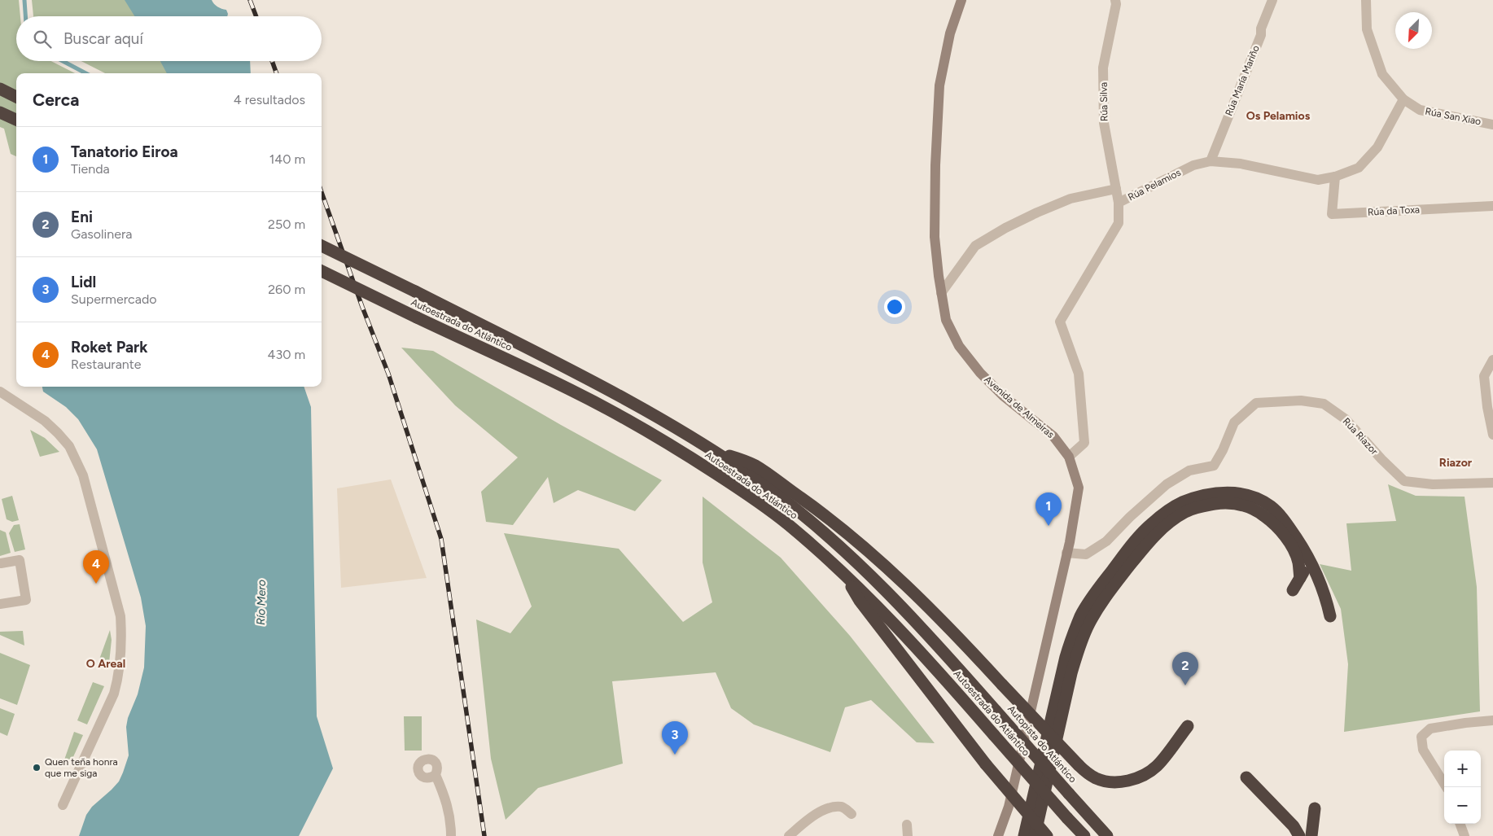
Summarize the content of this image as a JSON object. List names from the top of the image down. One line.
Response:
{"streets":{"highway":["Autoestrada do Atlántico","Autopista do Atlántico"],"main road":["Avenida de Almeiras"],"street":["Rúa María Mariño","Rúa Silva","Rúa San Xiao","Rúa Pelamios","Rúa da Toxa","Rúa Riazor"]},"crossings":[["Rúa María Mariño","Rúa Pelamios"],["Rúa Silva","Rúa Pelamios"],["Rúa San Xiao","Rúa Pelamios"],["Rúa Pelamios","Rúa da Toxa"],["Rúa Pelamios","Avenida de Almeiras"],["Autoestrada do Atlántico","Autopista do Atlántico"],["Avenida de Almeiras","Rúa Riazor"]],"districts":["Os Pelamios","Riazor","O Areal"],"water":["Río Mero"],"places":["Quen teña honra que me siga"],"north":"bottom left","page":{"search":"Buscar aquí","heading":["Cerca","4 resultados"],"list":[{"mark":"1","name":"Tanatorio Eiroa","note":"Tienda","value":"140 m"},{"mark":"2","name":"Eni","note":"Gasolinera","value":"250 m"},{"mark":"3","name":"Lidl","note":"Supermercado","value":"260 m"},{"mark":"4","name":"Roket Park","note":"Restaurante","value":"430 m"}],"pins":["1","4","2","3"],"map_buttons":["+","−"]}}
